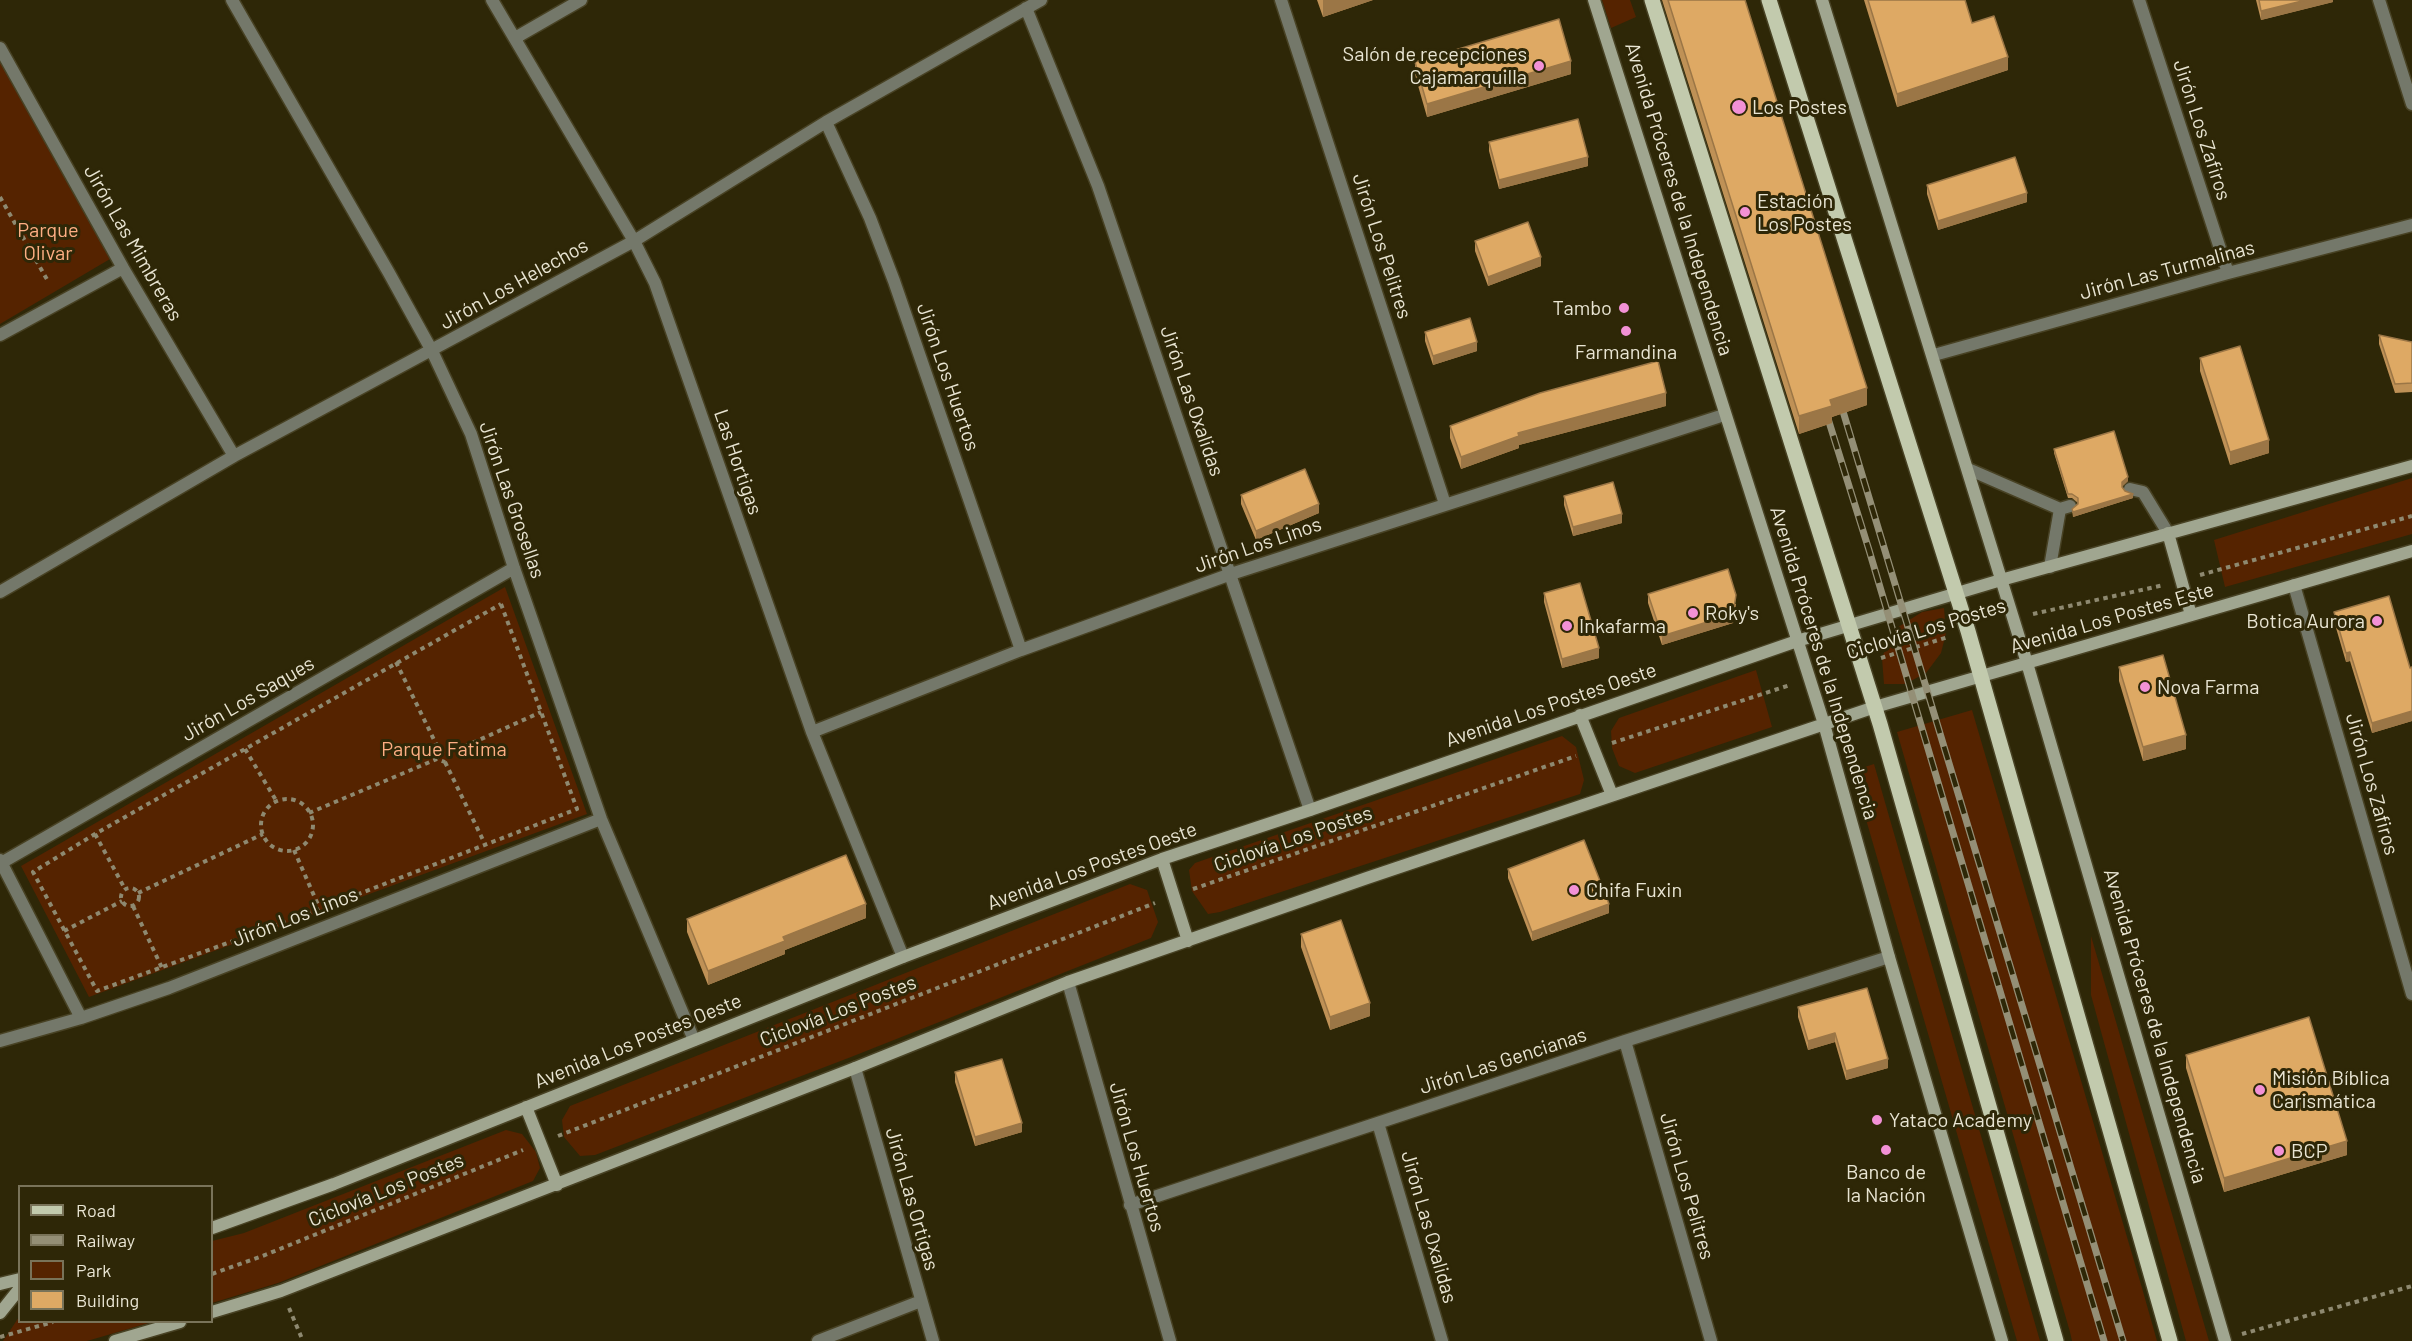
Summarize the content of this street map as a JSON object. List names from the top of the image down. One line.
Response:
{"streets":{"main road":["Avenida Próceres de la Independencia","Avenida Los Postes Este","Avenida Los Postes Oeste"],"street":["Jirón Los Zafiros","Jirón Las Mimbreras","Jirón Los Pelitres","Jirón Las Turmalinas","Jirón Los Helechos","Jirón Los Huertos","Jirón Las Oxalidas","Las Hortigas","Jirón Las Grosellas","Jirón Los Linos","Jirón Los Saques","Jirón Las Gencianas","Jirón Las Ortigas"],"path":["Ciclovía Los Postes"]},"crossings":[["Jirón Los Zafiros","Jirón Las Turmalinas"],["Jirón Los Zafiros","Avenida Los Postes Este"],["Avenida Próceres de la Independencia","Jirón Las Turmalinas"],["Avenida Próceres de la Independencia","Jirón Los Linos"],["Avenida Próceres de la Independencia","Avenida Los Postes Este"],["Avenida Próceres de la Independencia","Ciclovía Los Postes"],["Avenida Próceres de la Independencia","Avenida Los Postes Oeste"],["Avenida Próceres de la Independencia","Jirón Las Gencianas"],["Jirón Las Mimbreras","Jirón Los Helechos"],["Jirón Los Pelitres","Jirón Los Linos"],["Jirón Los Pelitres","Jirón Las Gencianas"],["Jirón Los Helechos","Jirón Los Huertos"],["Jirón Los Helechos","Jirón Las Oxalidas"],["Jirón Los Helechos","Las Hortigas"],["Jirón Los Helechos","Jirón Las Grosellas"],["Jirón Los Huertos","Jirón Los Linos"],["Jirón Los Huertos","Jirón Las Gencianas"],["Jirón Las Oxalidas","Jirón Los Linos"],["Jirón Las Oxalidas","Avenida Los Postes Oeste"],["Jirón Las Oxalidas","Jirón Las Gencianas"],["Las Hortigas","Jirón Los Linos"],["Las Hortigas","Avenida Los Postes Oeste"],["Jirón Las Grosellas","Jirón Los Linos"],["Jirón Las Grosellas","Jirón Los Saques"],["Jirón Las Grosellas","Avenida Los Postes Oeste"]],"parks":["Parque Olivar","Parque Fatima"],"places":["Salón de recepciones Cajamarquilla","Los Postes","Estación Los Postes","Tambo","Farmandina","Roky's","Botica Aurora","Inkafarma","Nova Farma","Chifa Fuxin","Misión Bíblica Carismática","Yataco Academy","Banco de la Nación","BCP"],"legend":["Road","Railway","Park","Building"]}
